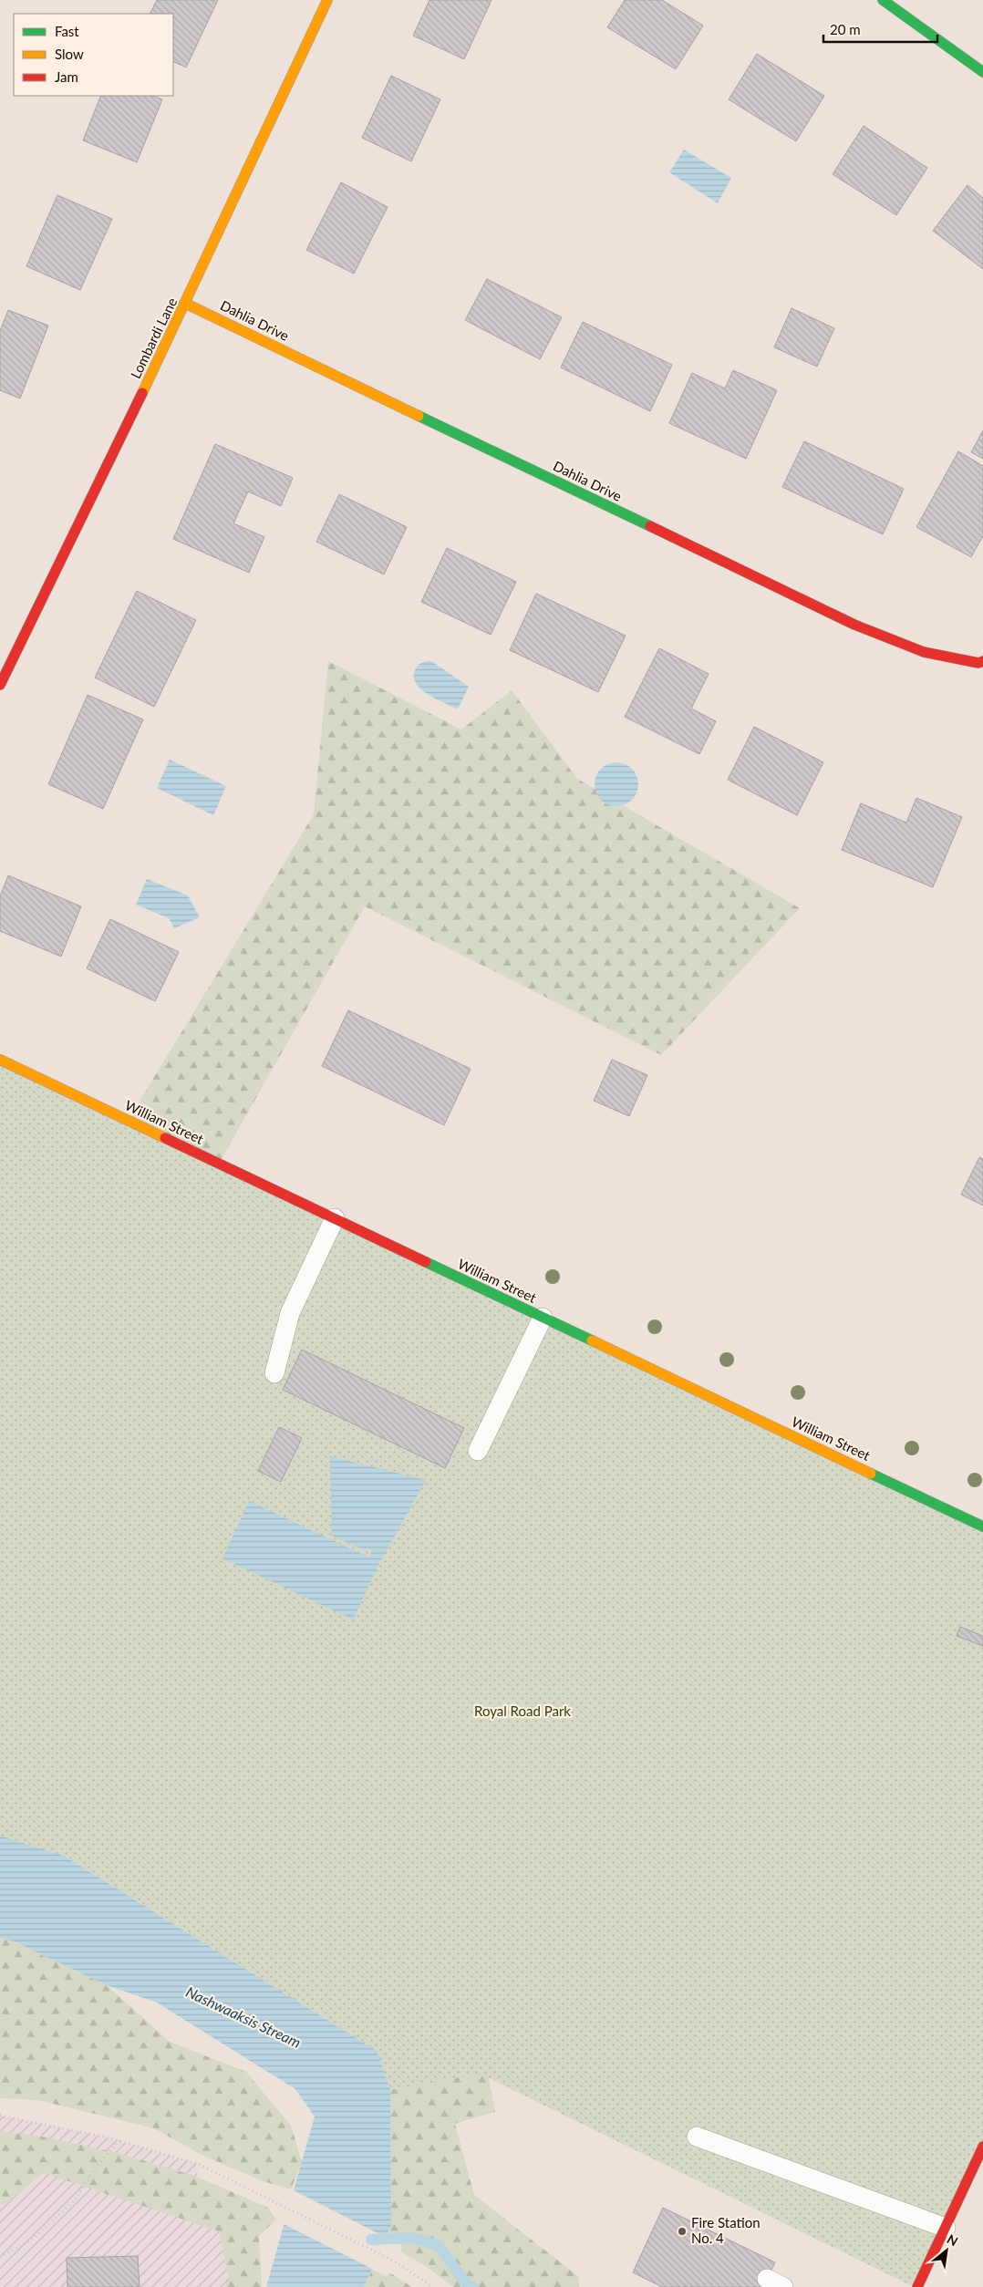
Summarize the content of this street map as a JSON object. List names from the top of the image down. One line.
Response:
{"streets":{"street":["Dahlia Drive","Lombardi Lane","William Street"]},"crossings":[["Dahlia Drive","Lombardi Lane"]],"water":["Nashwaaksis Stream"],"parks":["Royal Road Park"],"places":["Fire Station No. 4"],"legend":["Fast","Slow","Jam"],"scale_bar":"20 m","north":"top right"}
